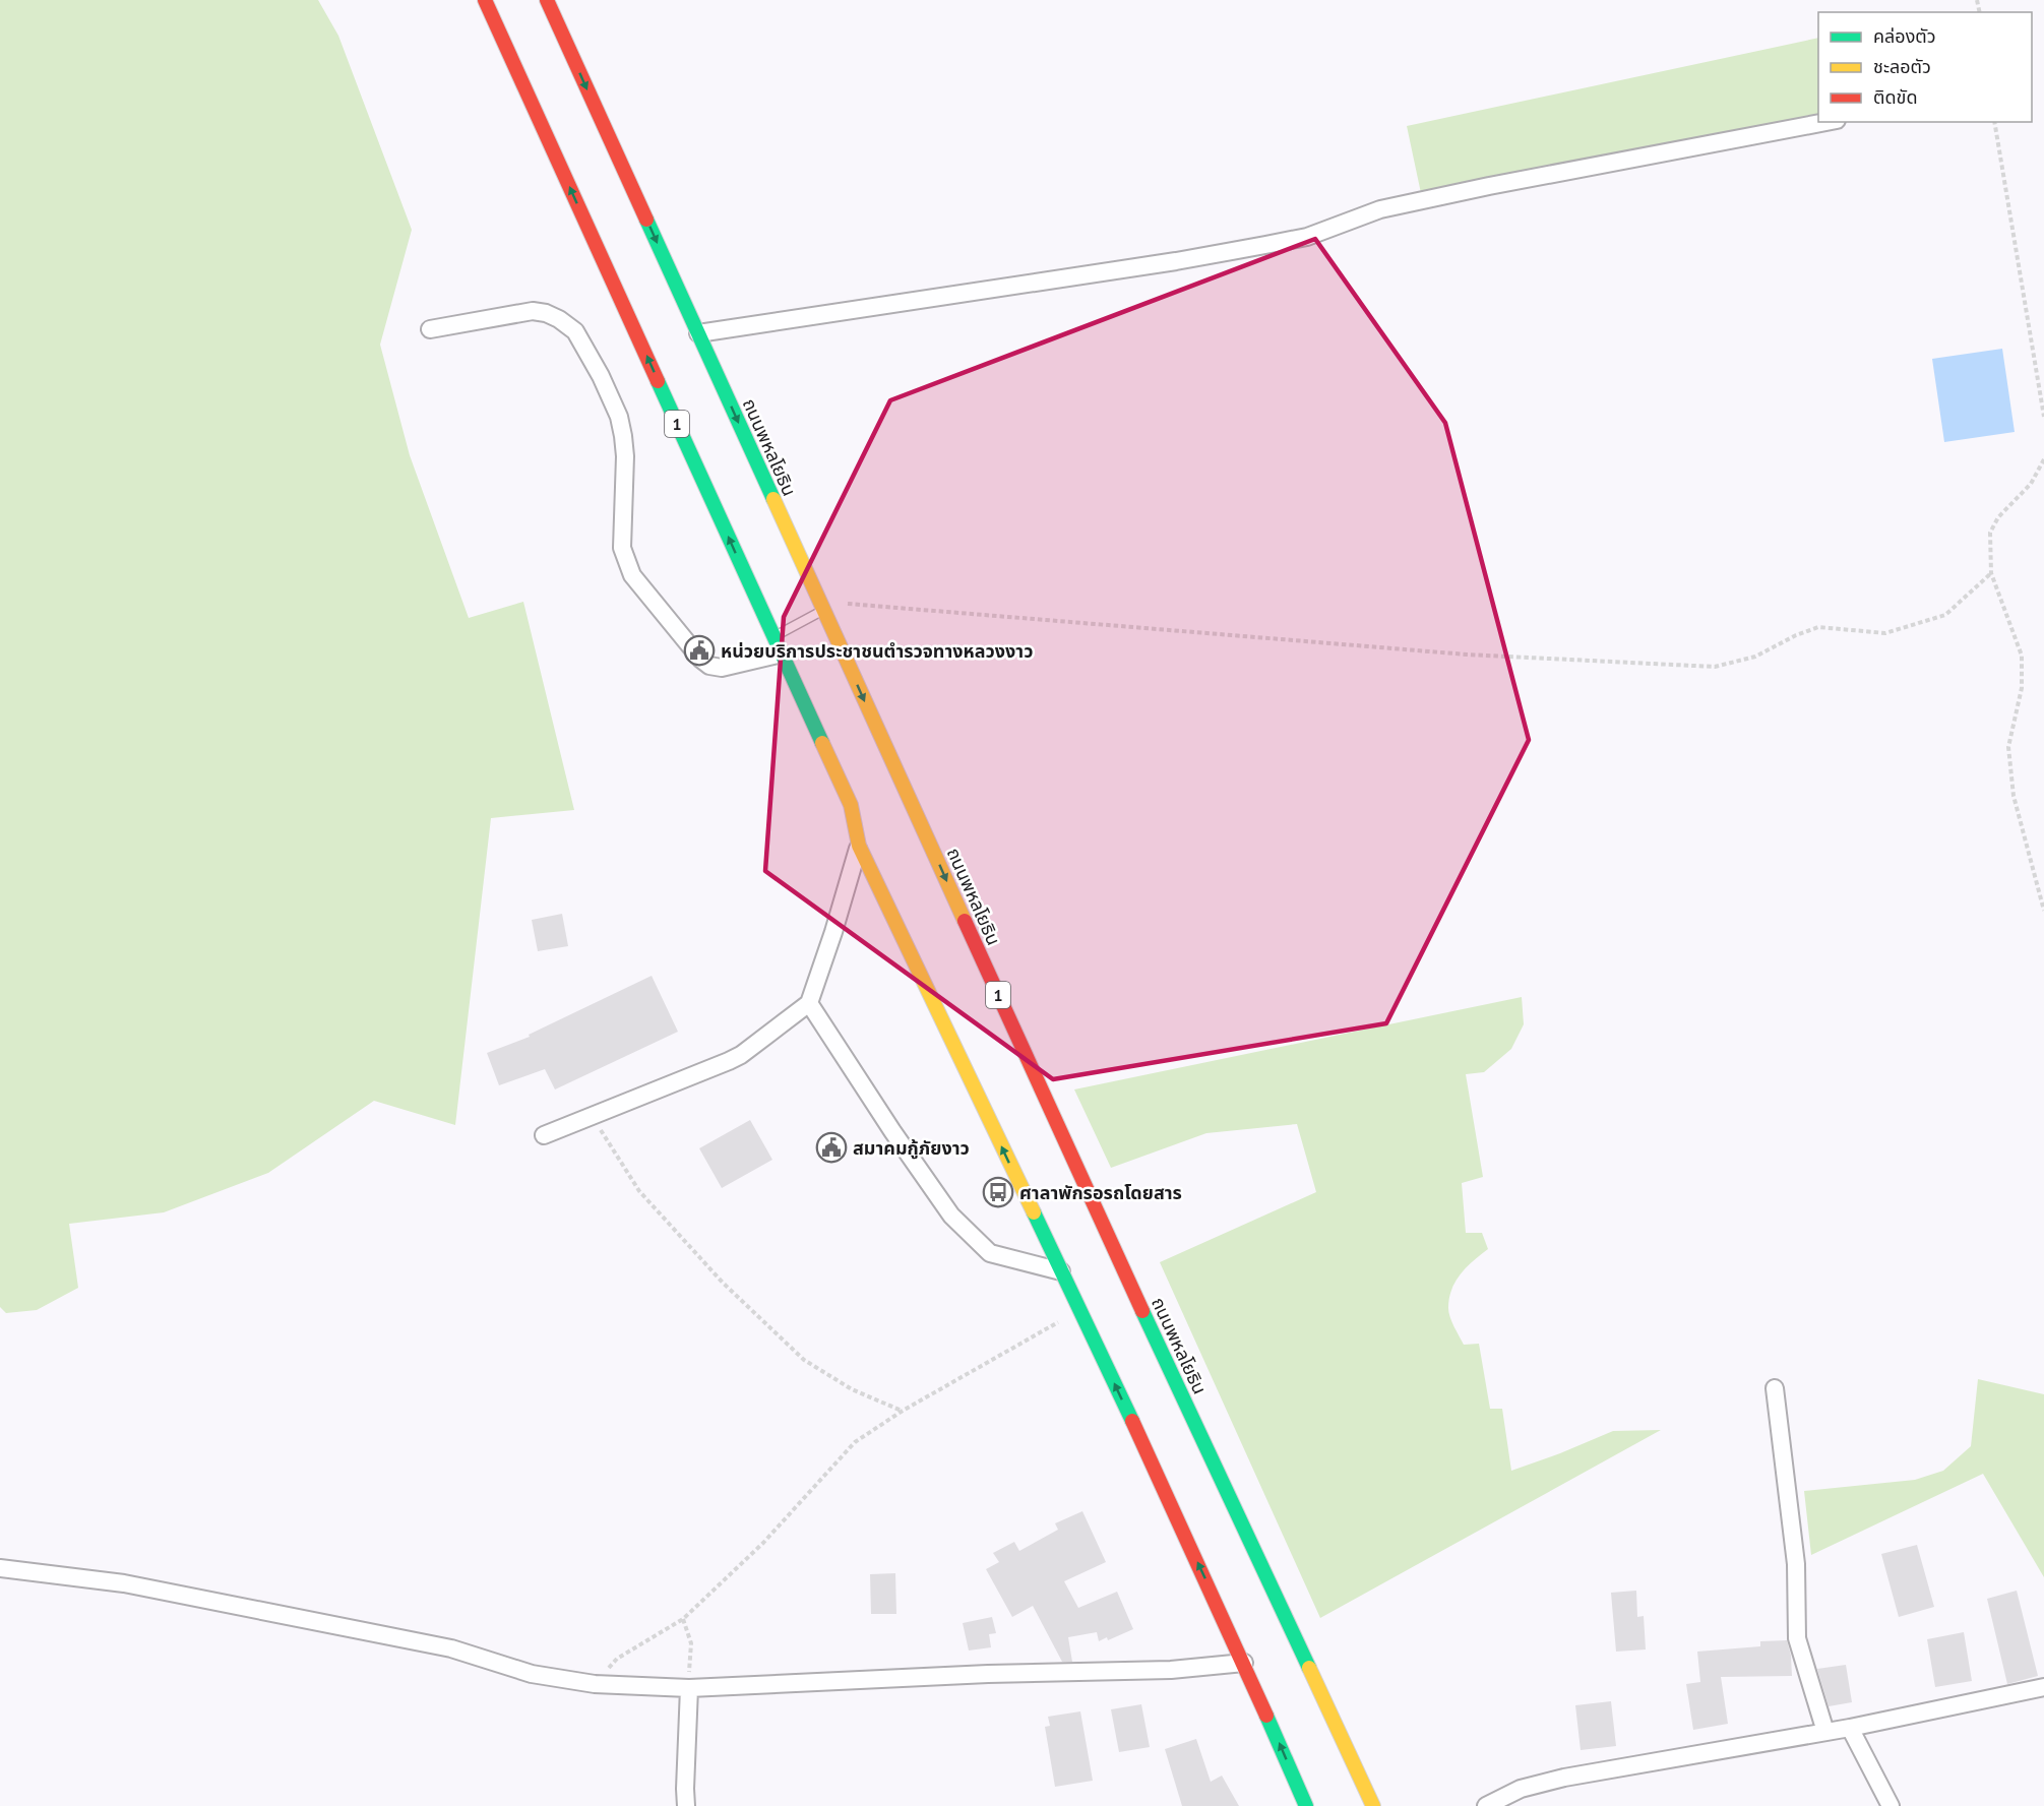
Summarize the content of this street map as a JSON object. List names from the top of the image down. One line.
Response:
{"streets":{"highway":["1","ถนนพหลโยธิน"]},"places":{"public building":["หน่วยบริการประชาชนตำรวจทางหลวงงาว","สมาคมกู้ภัยงาว"],"bus stop":["ศาลาพักรอรถโดยสาร"]},"legend":["คล่องตัว","ชะลอตัว","ติดขัด"]}
